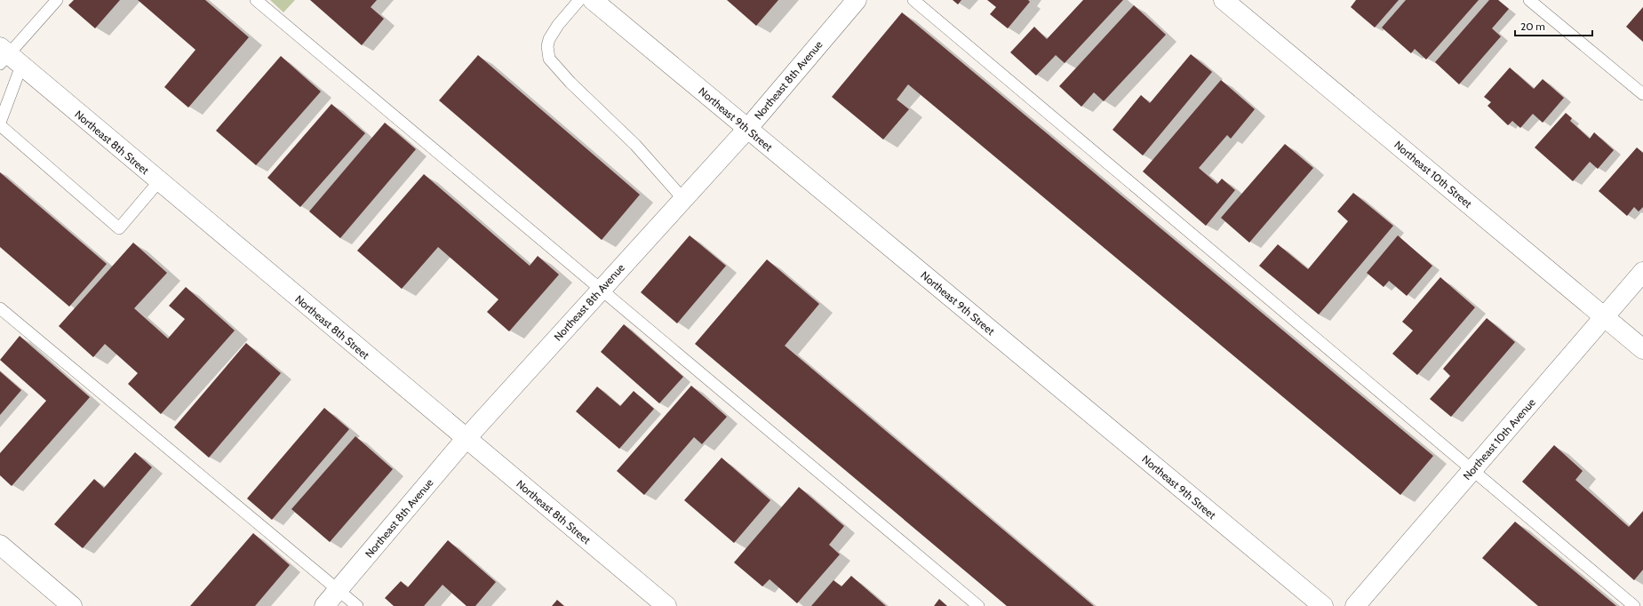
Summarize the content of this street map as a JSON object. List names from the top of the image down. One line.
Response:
{"streets":{"street":["Northeast 8th Avenue","Northeast 9th Street","Northeast 8th Street","Northeast 10th Street","Northeast 10th Avenue"]},"crossings":[["Northeast 8th Avenue","Northeast 9th Street"],["Northeast 8th Avenue","Northeast 8th Street"],["Northeast 10th Street","Northeast 10th Avenue"]],"scale_bar":"20 m"}
